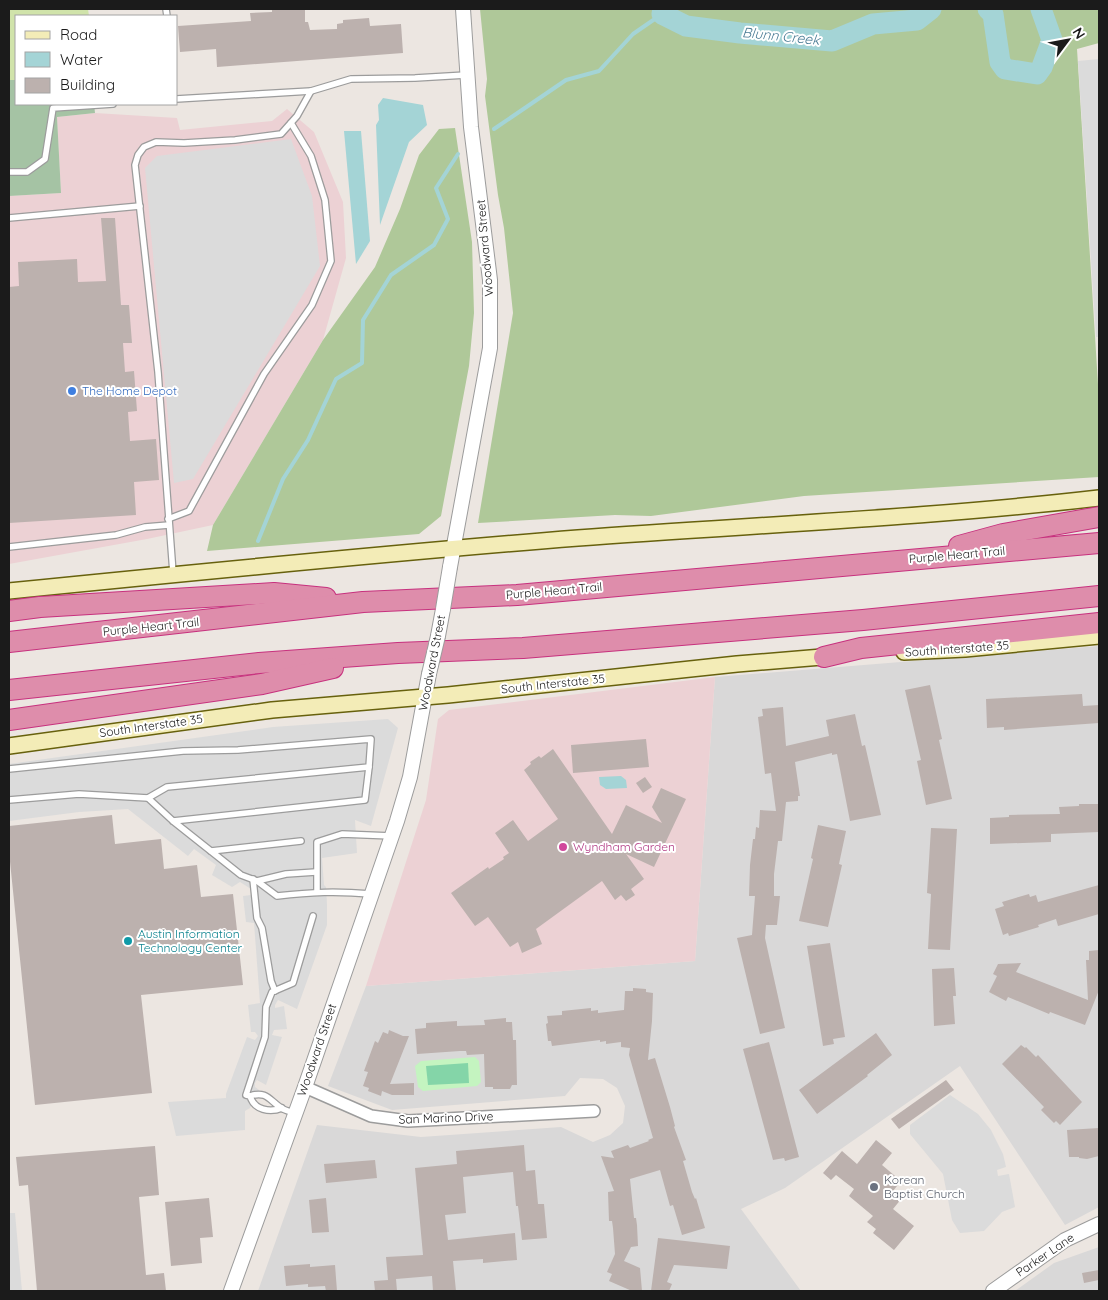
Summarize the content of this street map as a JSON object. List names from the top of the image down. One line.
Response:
{"streets":{"highway":["Purple Heart Trail"],"main road":["South Interstate 35"],"street":["Woodward Street","San Marino Drive","Parker Lane"]},"crossings":[["Woodward Street","South Interstate 35"],["Woodward Street","San Marino Drive"]],"water":["Blunn Creek"],"places":["The Home Depot","Wyndham Garden","Austin Information Technology Center","Korean Baptist Church"],"legend":["Road","Water","Building"],"north":"top right"}
